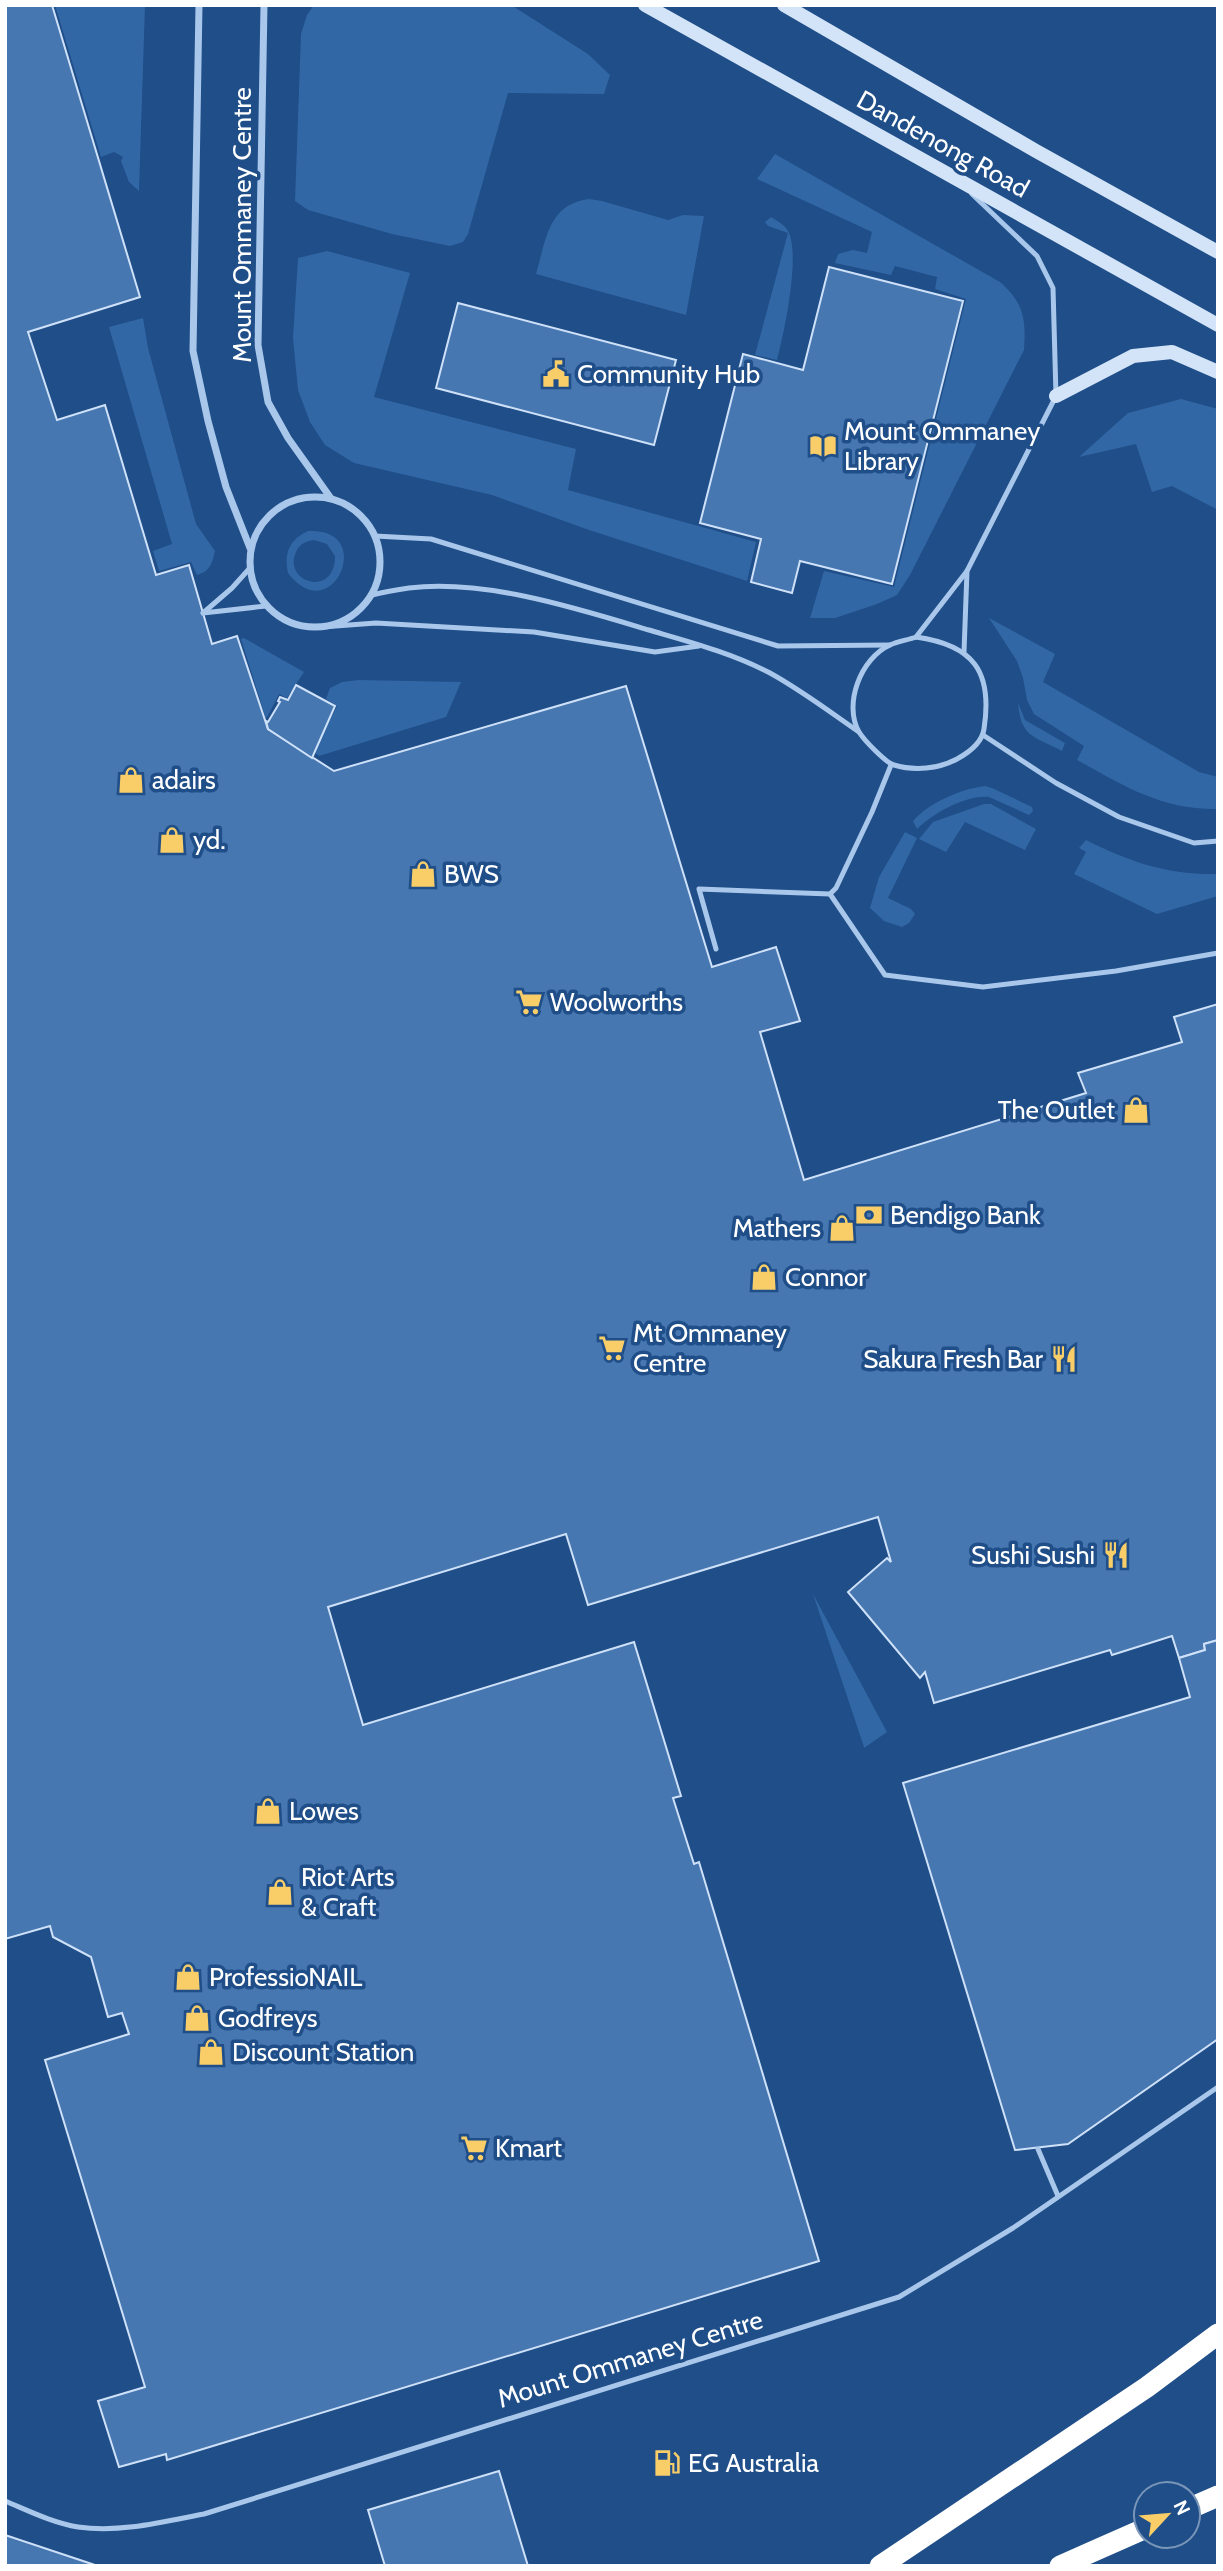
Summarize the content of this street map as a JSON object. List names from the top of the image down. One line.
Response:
{"streets":{"main road":["Dandenong Road"],"street":["Mount Ommaney Centre"]},"places":{"public building":["Community Hub"],"library":["Mount Ommaney Library"],"shop":["adairs","yd.","BWS","The Outlet","Mathers","Connor","Lowes","Riot Arts & Craft","ProfessioNAIL","Godfreys","Discount Station"],"supermarket":["Woolworths","Mt Ommaney Centre","Kmart"],"bank":["Bendigo Bank"],"restaurant":["Sakura Fresh Bar","Sushi Sushi"],"fuel station":["EG Australia"]},"north":"top right"}
